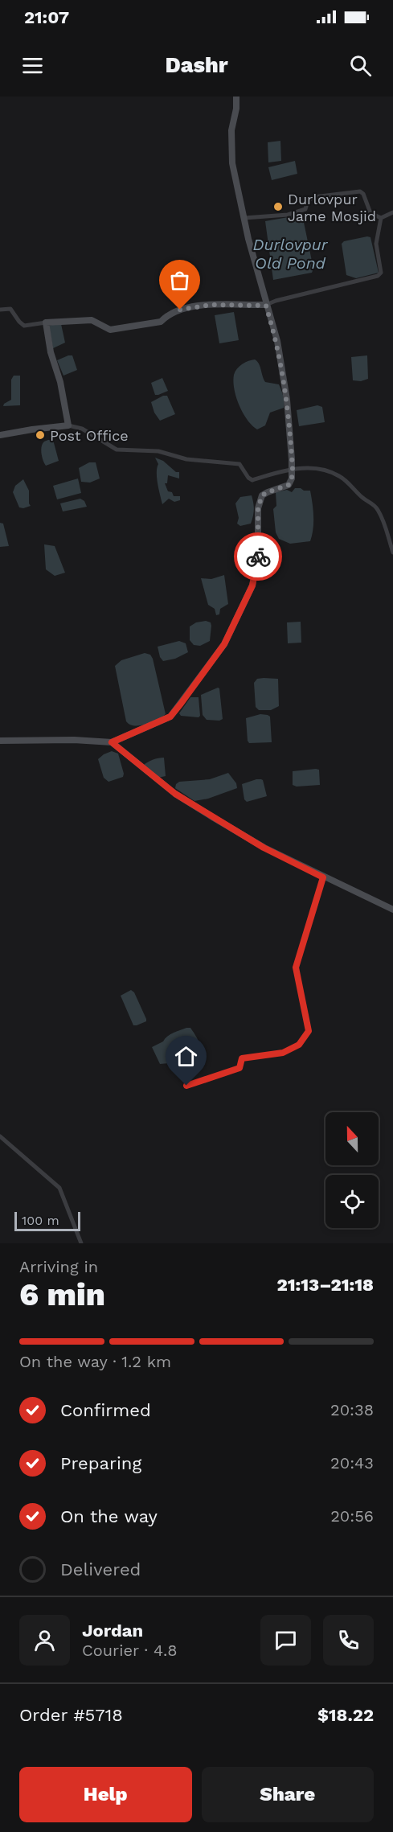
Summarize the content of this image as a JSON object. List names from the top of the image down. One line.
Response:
{"water":["Durlovpur Old Pond"],"places":["Durlovpur Jame Mosjid","Post Office"],"scale_bar":"100 m","north":"top","page":{"status":"21:07","header":"Dashr","scale":"100 m","heading":["6 min","Arriving in","21:13–21:18"],"panel":["Jordan","Courier · 4.8","Order #5718","$18.22"],"bar":"On the way · 1.2 km","list":[["Confirmed","20:38"],["Preparing","20:43"],["On the way","20:56"],"Delivered"],"buttons":["Help","Share"]}}
